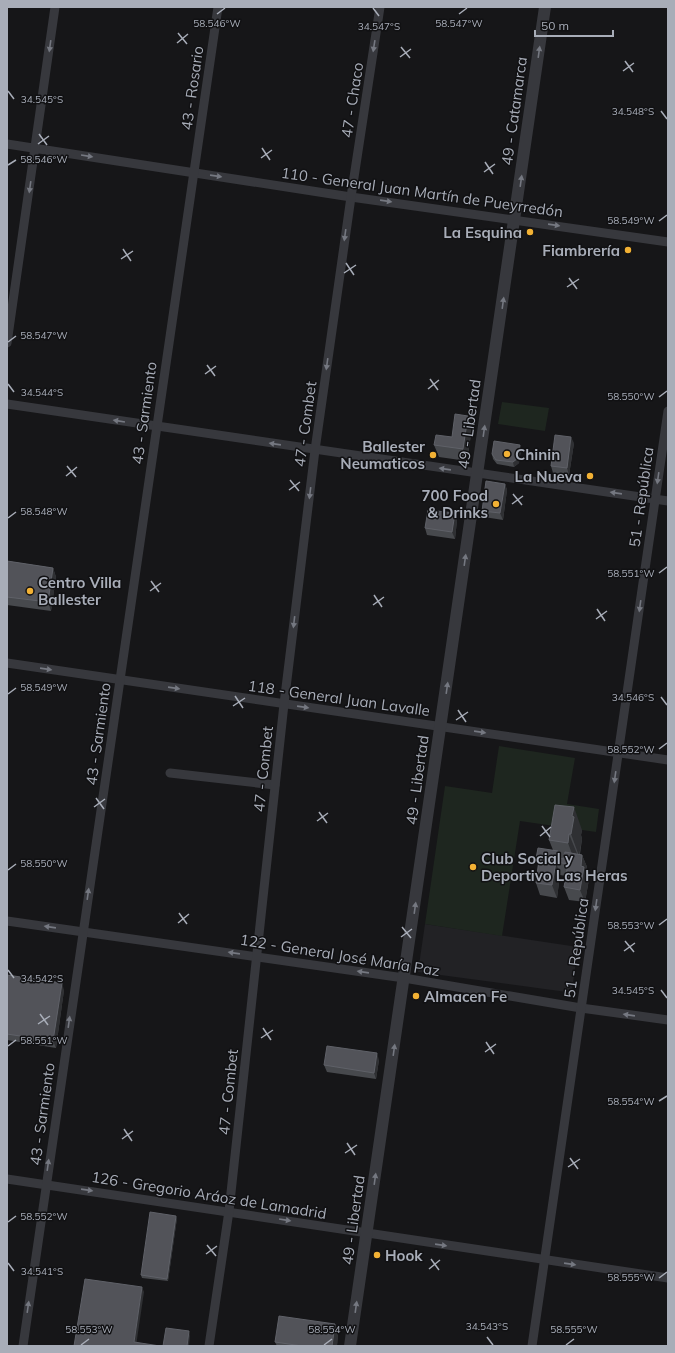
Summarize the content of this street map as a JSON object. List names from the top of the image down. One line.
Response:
{"streets":{"street":["43 - Rosario","47 - Chaco","49 - Catamarca","110 - General Juan Martín de Pueyrredón","43 - Sarmiento","47 - Combet","49 - Libertad","51 - República","118 - General Juan Lavalle","122 - General José María Paz","126 - Gregorio Aráoz de Lamadrid"]},"crossings":[["43 - Rosario","110 - General Juan Martín de Pueyrredón"],["43 - Rosario","43 - Sarmiento"],["47 - Chaco","110 - General Juan Martín de Pueyrredón"],["47 - Chaco","47 - Combet"],["49 - Catamarca","110 - General Juan Martín de Pueyrredón"],["49 - Catamarca","49 - Libertad"],["110 - General Juan Martín de Pueyrredón","43 - Sarmiento"],["110 - General Juan Martín de Pueyrredón","47 - Combet"],["110 - General Juan Martín de Pueyrredón","49 - Libertad"],["43 - Sarmiento","118 - General Juan Lavalle"],["43 - Sarmiento","122 - General José María Paz"],["43 - Sarmiento","126 - Gregorio Aráoz de Lamadrid"],["47 - Combet","118 - General Juan Lavalle"],["47 - Combet","122 - General José María Paz"],["47 - Combet","126 - Gregorio Aráoz de Lamadrid"],["49 - Libertad","118 - General Juan Lavalle"],["49 - Libertad","122 - General José María Paz"],["49 - Libertad","126 - Gregorio Aráoz de Lamadrid"],["51 - República","118 - General Juan Lavalle"],["51 - República","122 - General José María Paz"],["51 - República","126 - Gregorio Aráoz de Lamadrid"]],"one_way":["47 - Chaco","49 - Catamarca","110 - General Juan Martín de Pueyrredón","43 - Sarmiento","47 - Combet","49 - Libertad","51 - República","118 - General Juan Lavalle","122 - General José María Paz","126 - Gregorio Aráoz de Lamadrid"],"places":["La Esquina","Fiambrería","Chinin","Ballester Neumaticos","La Nueva","700 Food & Drinks","Centro Villa Ballester","Club Social y Deportivo Las Heras","Almacen Fe","Hook"],"scale_bar":"50 m","coordinates":["58.546°W","58.547°W","34.547°S","34.545°S","34.548°S","58.549°W","34.544°S","58.550°W","58.548°W","58.551°W","34.546°S","58.552°W","58.553°W","34.542°S","58.554°W","34.541°S","58.555°W","34.543°S"]}
